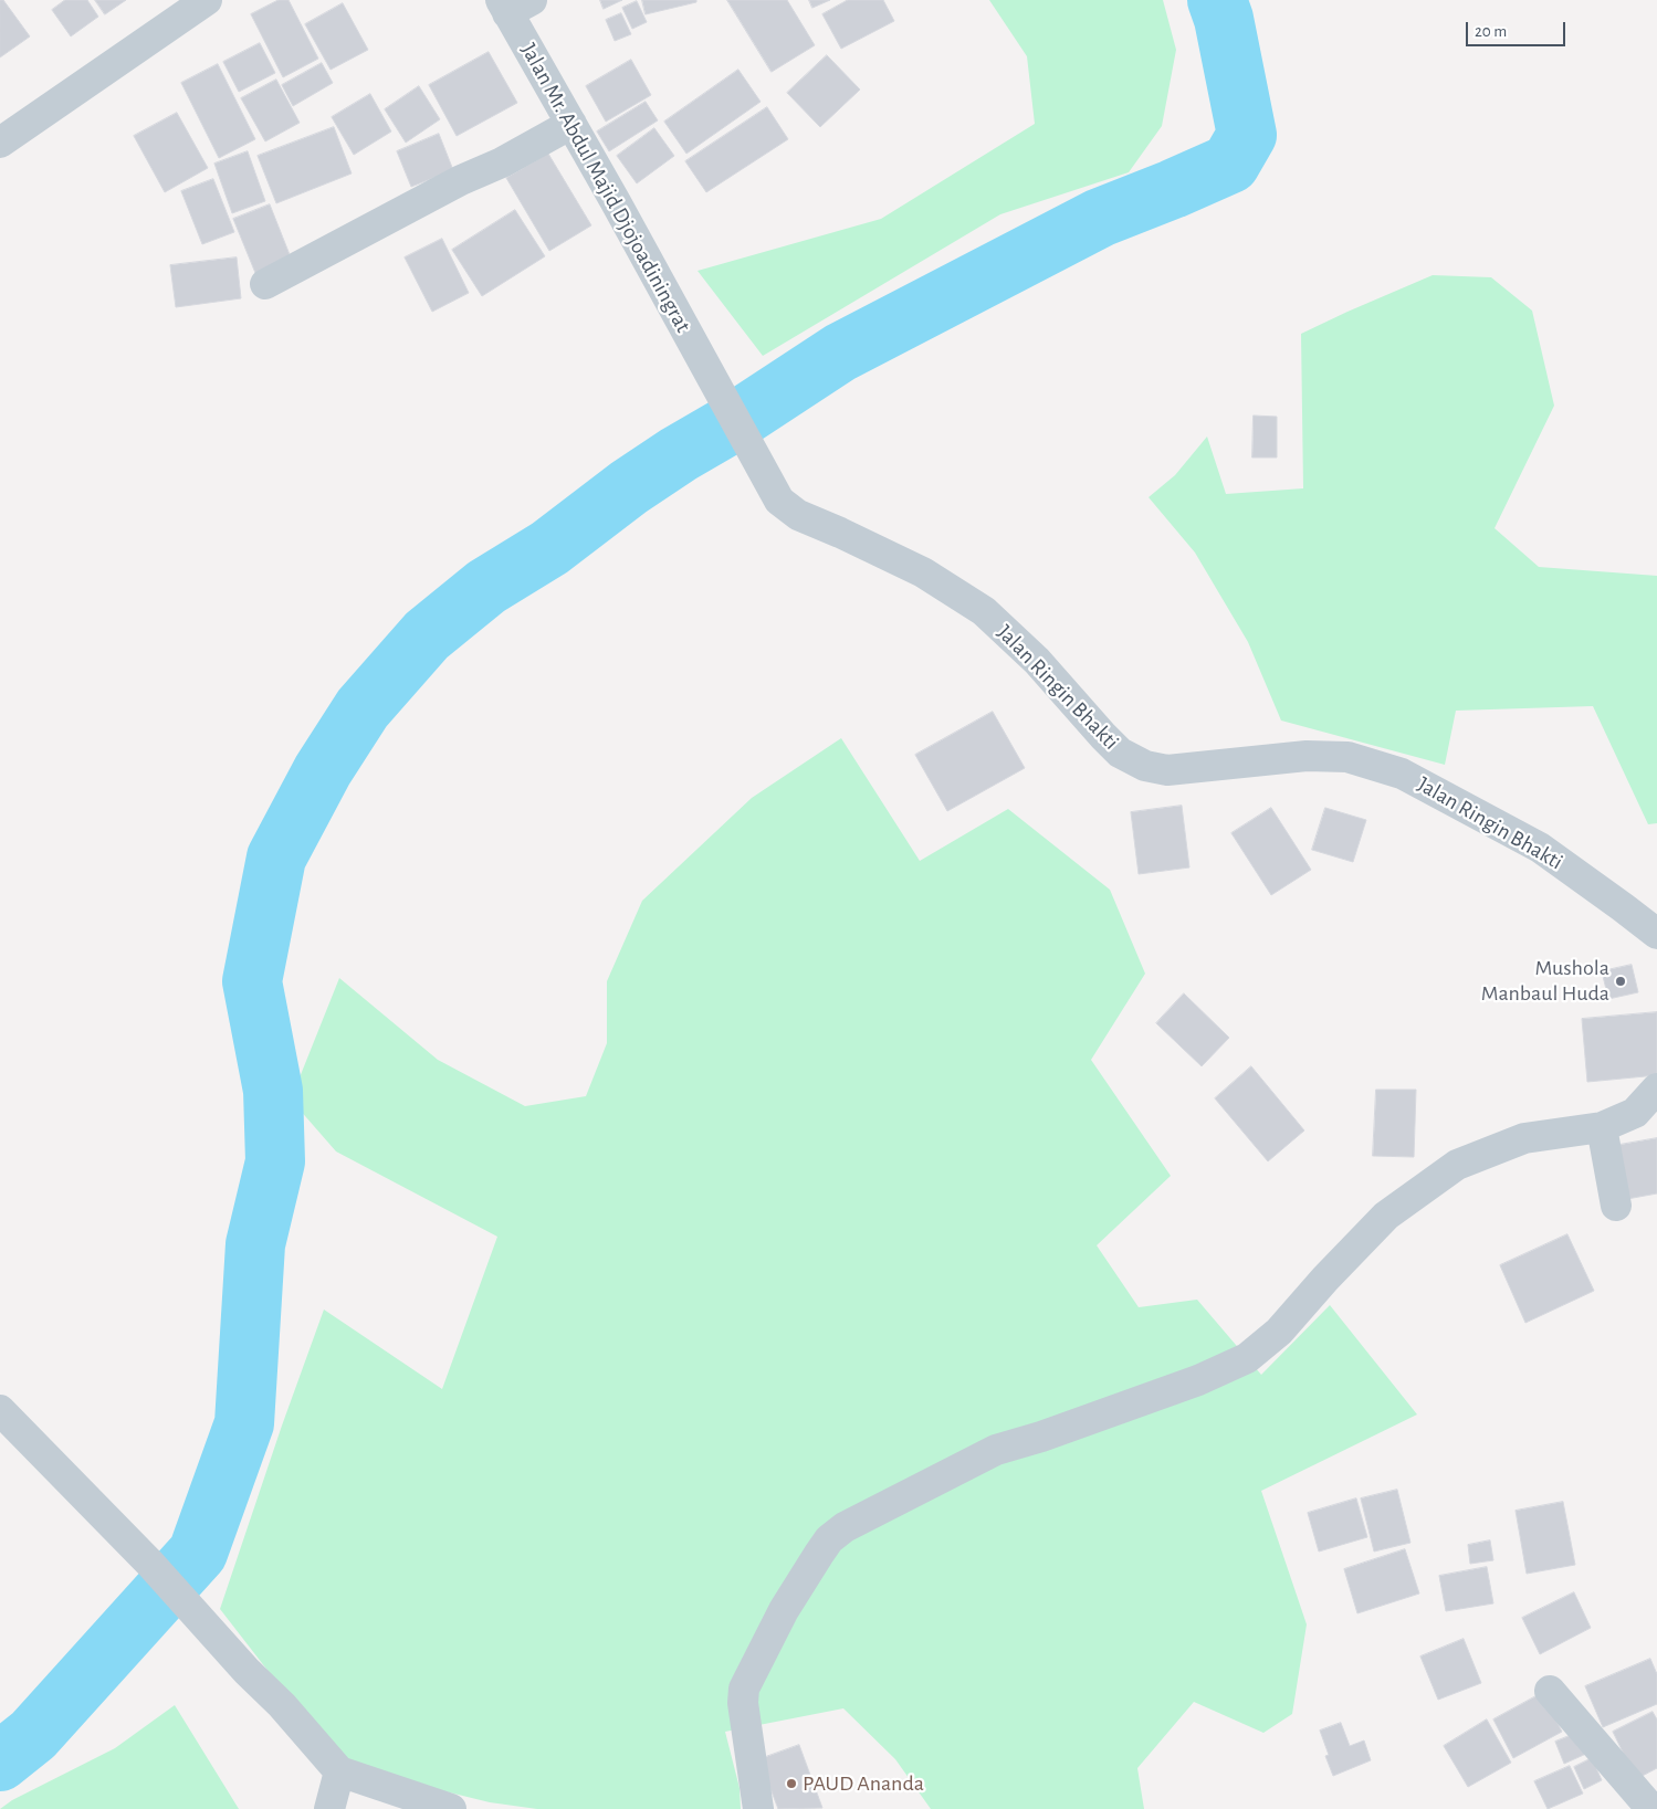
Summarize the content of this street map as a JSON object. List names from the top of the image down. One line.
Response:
{"streets":{"street":["Jalan Mr. Abdul Majid Djojoadiningrat","Jalan Ringin Bhakti"]},"crossings":[["Jalan Mr. Abdul Majid Djojoadiningrat","Jalan Ringin Bhakti"]],"places":["Mushola Manbaul Huda","PAUD Ananda"],"scale_bar":"20 m"}
